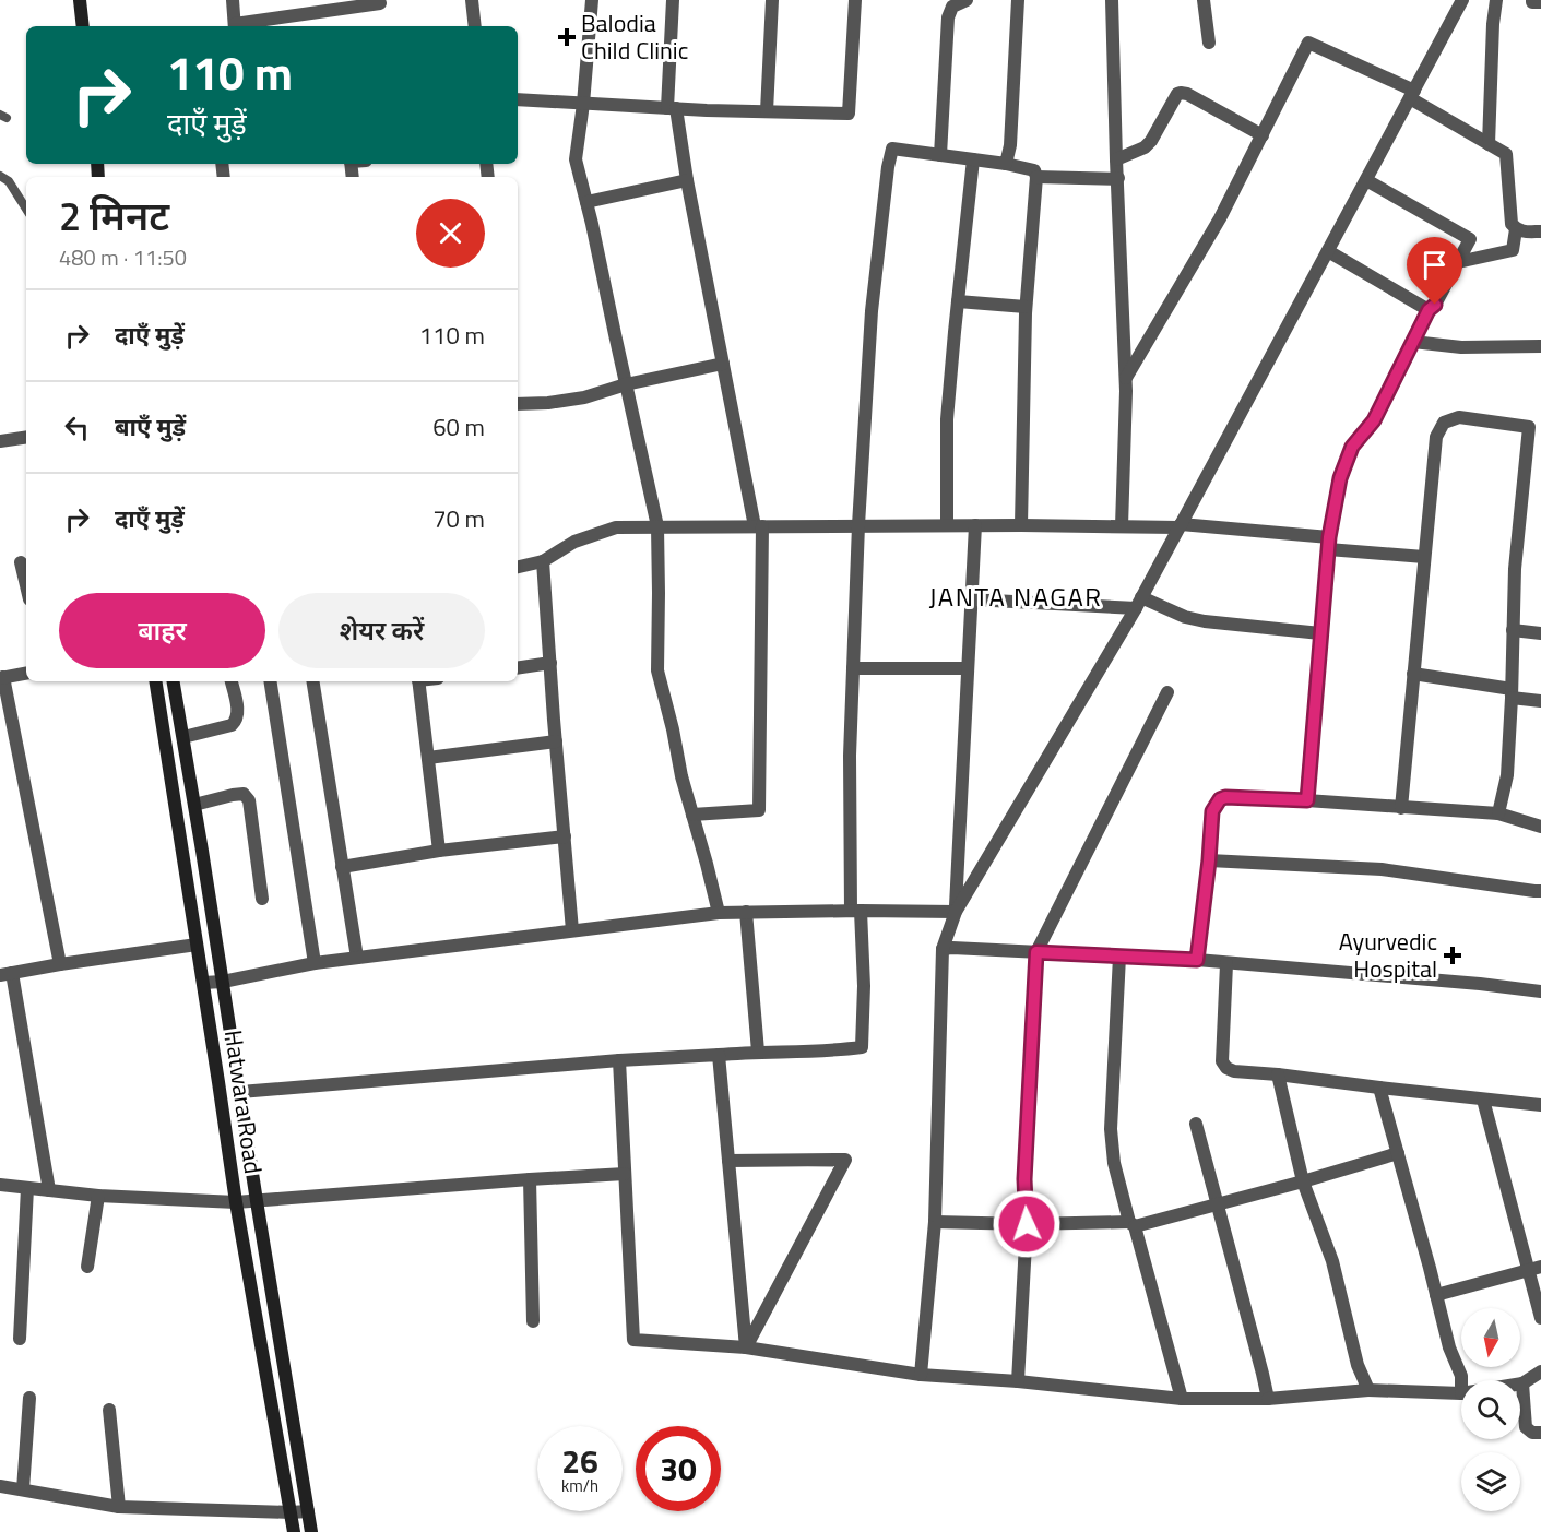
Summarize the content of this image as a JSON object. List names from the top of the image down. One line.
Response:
{"streets":{"street":["Hatwara Road"]},"districts":["JANTA NAGAR"],"places":{"health":["Balodia Child Clinic","Ayurvedic Hospital"]},"north":"bottom","page":{"turn":["110 m","दाएँ मुड़ें"],"heading":["2 मिनट","480 m · 11:50"],"list":[{"name":"दाएँ मुड़ें","value":"110 m"},{"name":"बाएँ मुड़ें","value":"60 m"},{"name":"दाएँ मुड़ें","value":"70 m"}],"buttons":["बाहर","शेयर करें"],"speed":"26 km/h","limit":"30"}}
